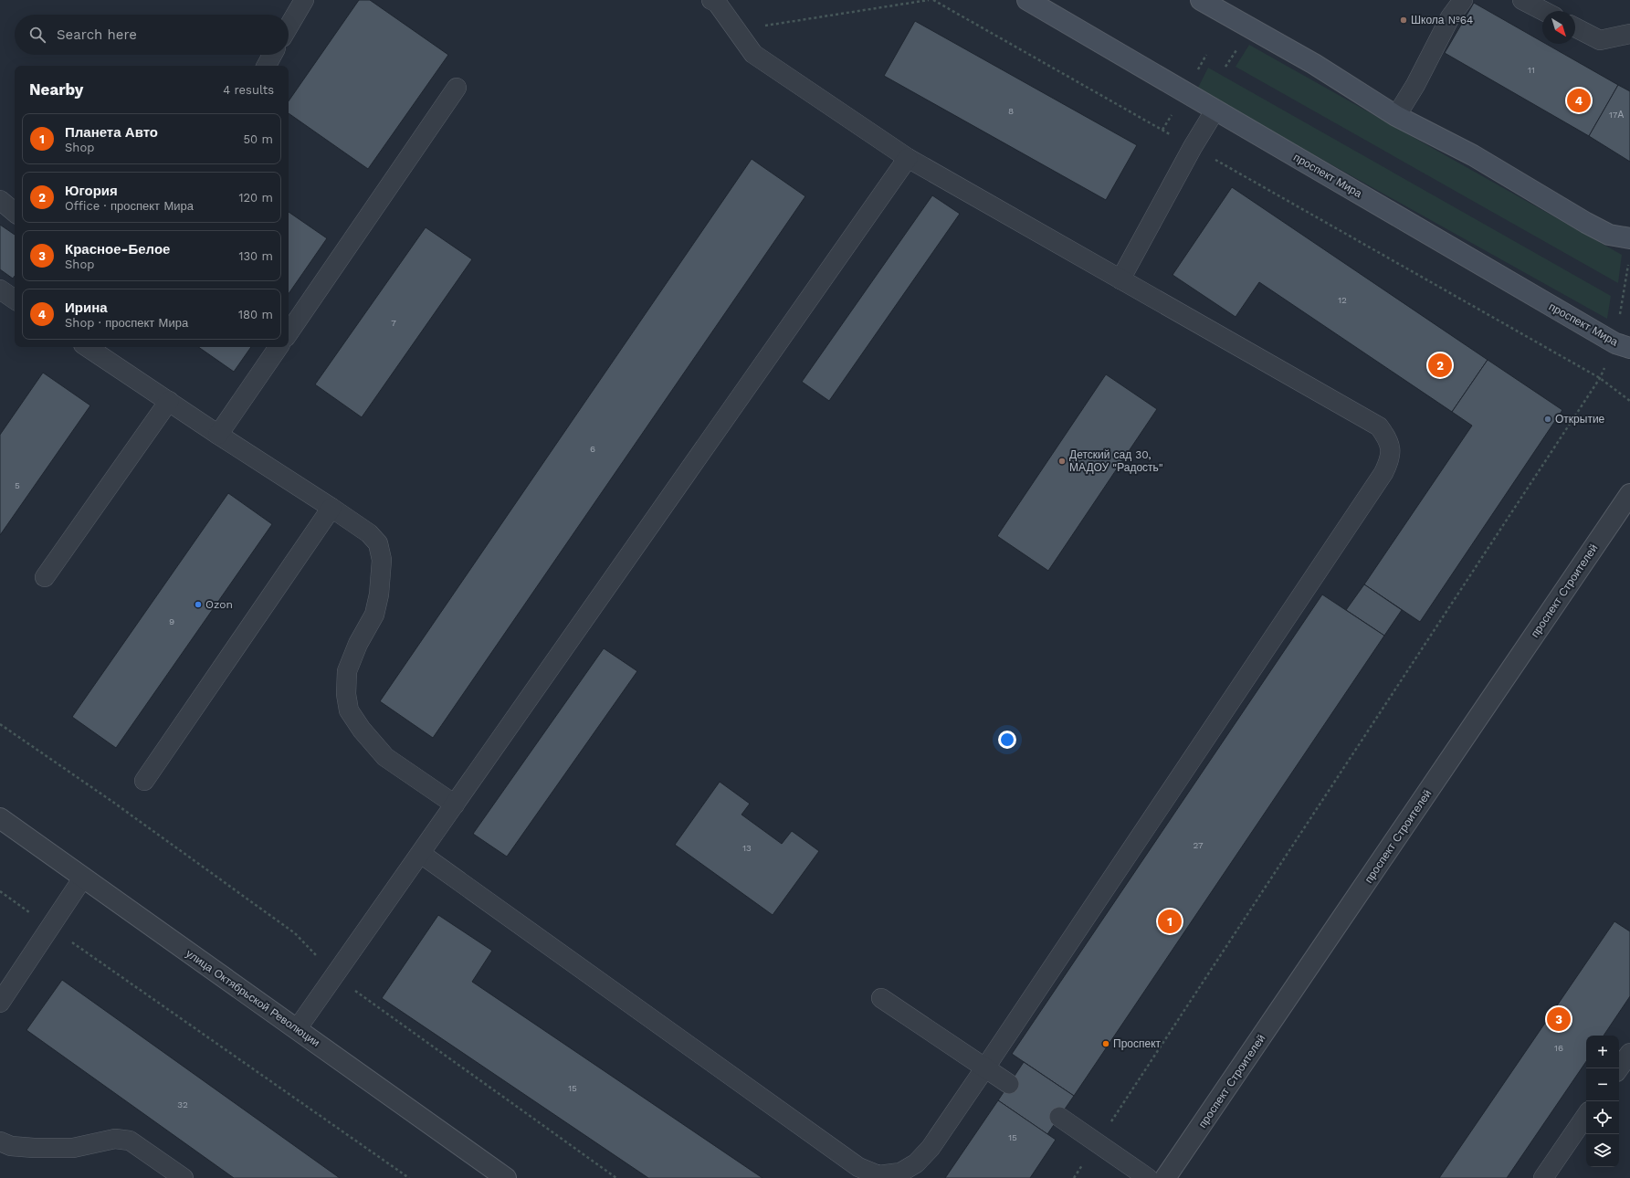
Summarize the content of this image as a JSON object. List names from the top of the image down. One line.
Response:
{"streets":{"main road":["проспект Мира"],"street":["проспект Строителей","улица Октябрьской Революции"]},"places":["Школа №64","Открытие","Детский сад 30, МАДОУ \"Радость\"","Ozon","Проспект"],"house_numbers":["11","8","17А","12","7","6","5","9","27","13","16","15","32","15"],"north":"bottom right","page":{"search":"Search here","heading":["Nearby","4 results"],"pins":["4","2","1","3"],"list":[{"mark":"1","name":"Планета Авто","note":"Shop","value":"50 m"},{"mark":"2","name":"Югория","note":"Office · проспект Мира","value":"120 m"},{"mark":"3","name":"Красное-Белое","note":"Shop","value":"130 m"},{"mark":"4","name":"Ирина","note":"Shop · проспект Мира","value":"180 m"}],"map_buttons":["+","−"]}}
